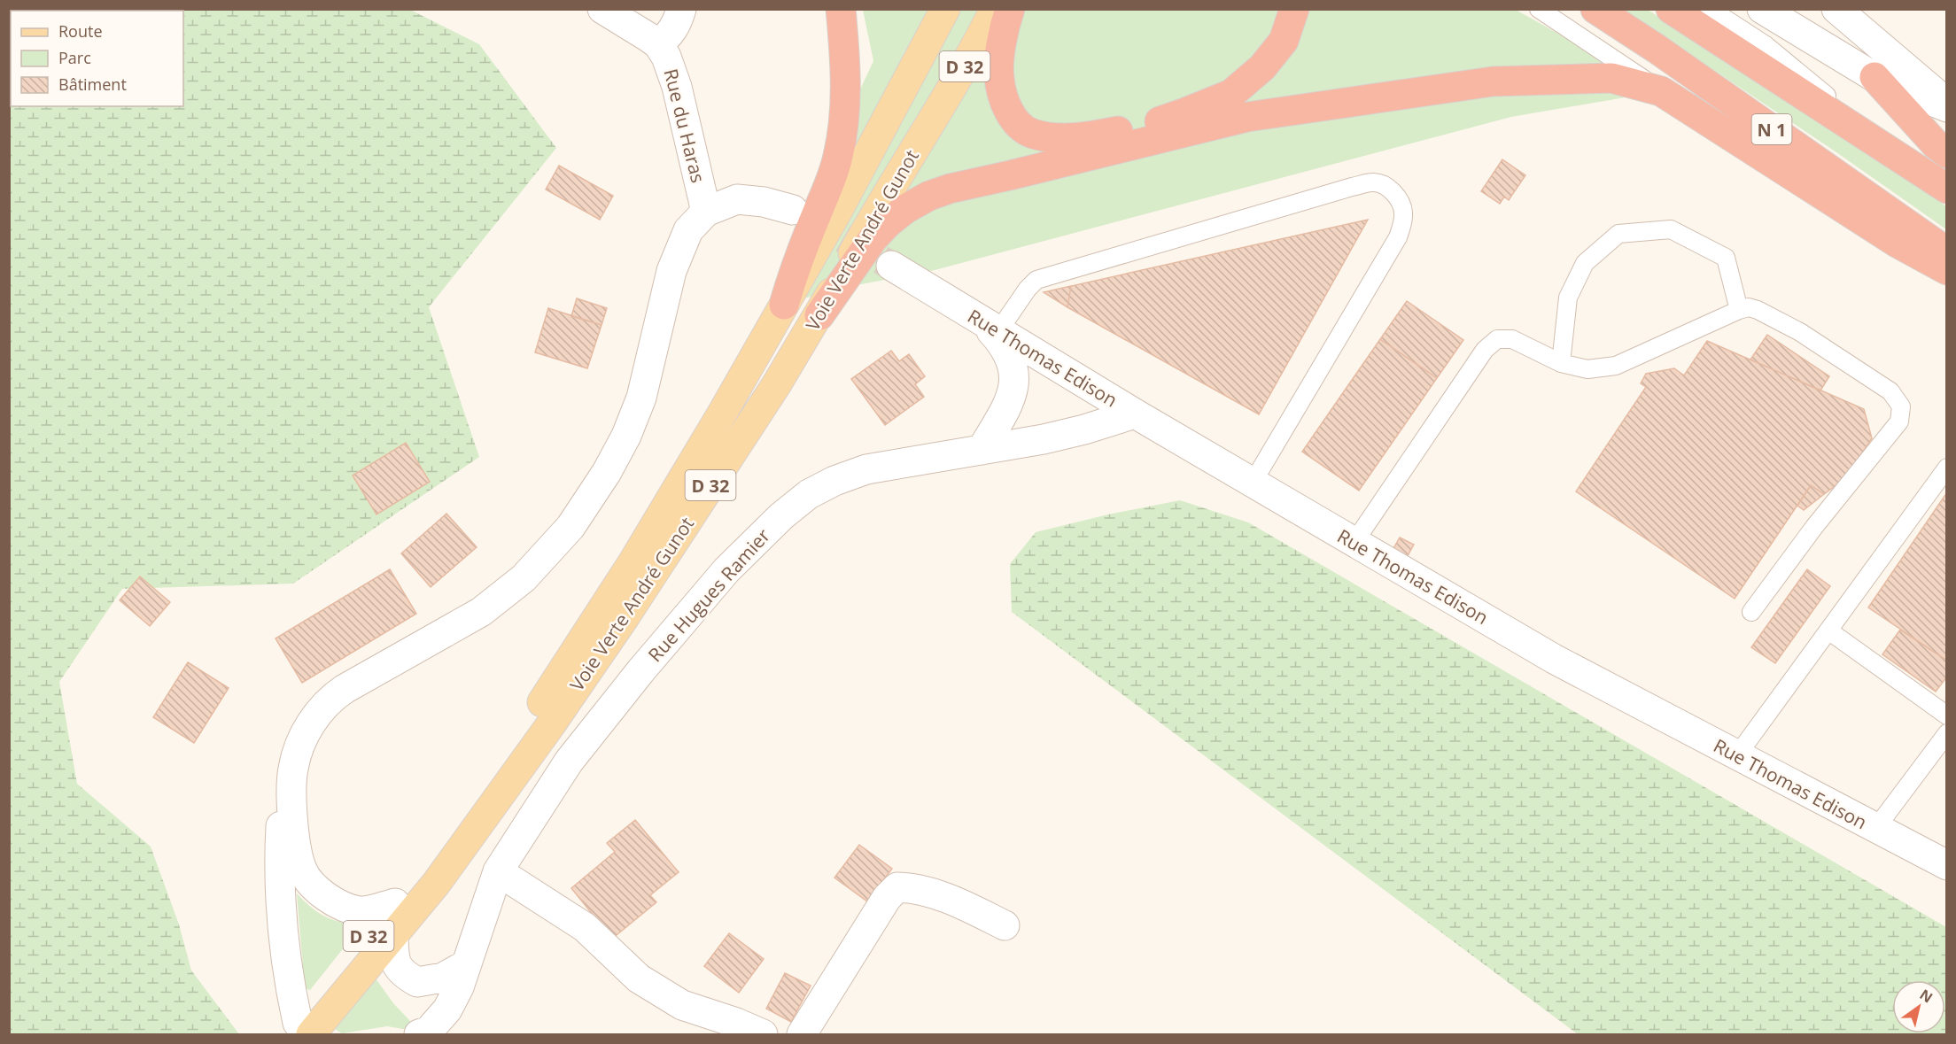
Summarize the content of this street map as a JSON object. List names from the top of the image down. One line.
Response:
{"streets":{"highway":["N 1"],"main road":["D 32","Voie Verte André Gunot"],"street":["Rue du Haras","Rue Thomas Edison","Rue Hugues Ramier"]},"crossings":[["Rue Thomas Edison","Rue Hugues Ramier"]],"legend":["Route","Parc","Bâtiment"],"north":"top right"}
